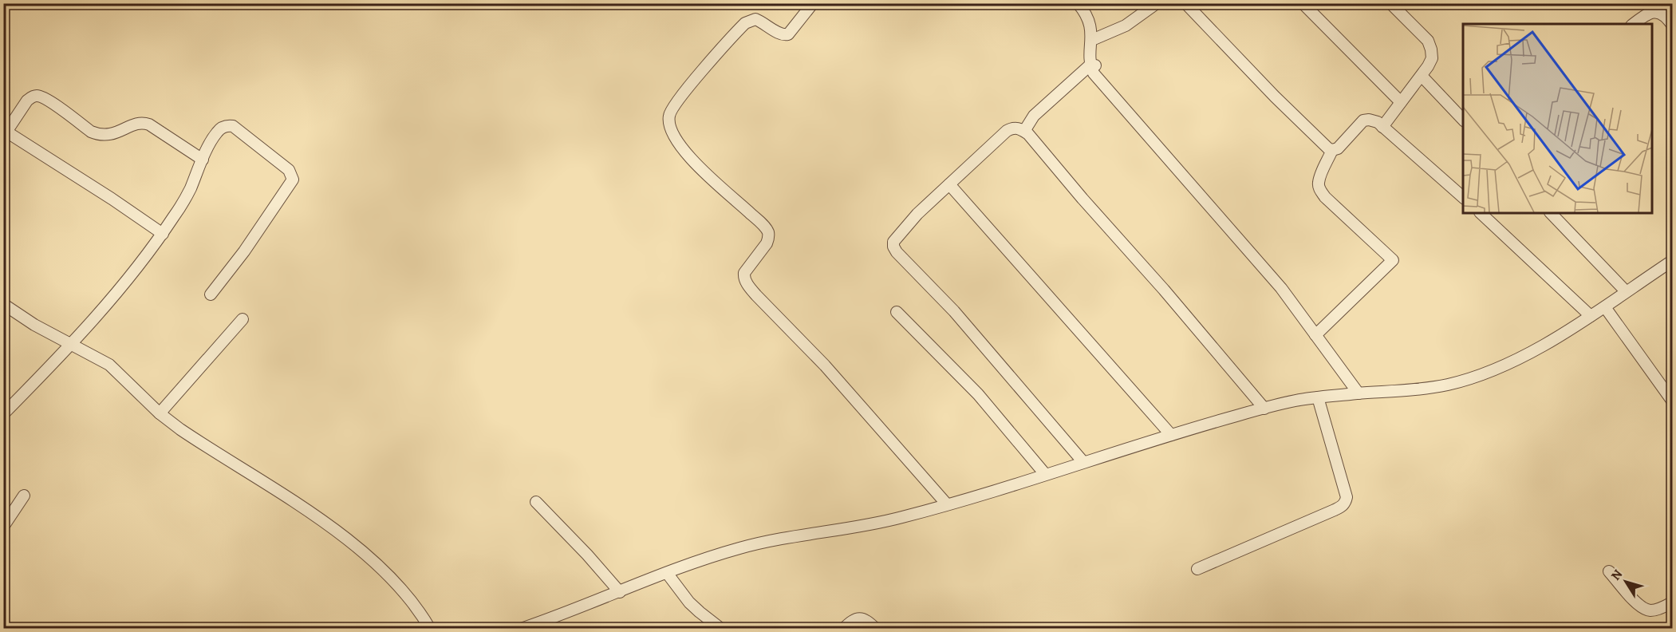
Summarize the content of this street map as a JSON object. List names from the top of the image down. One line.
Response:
{"north":"top left"}
